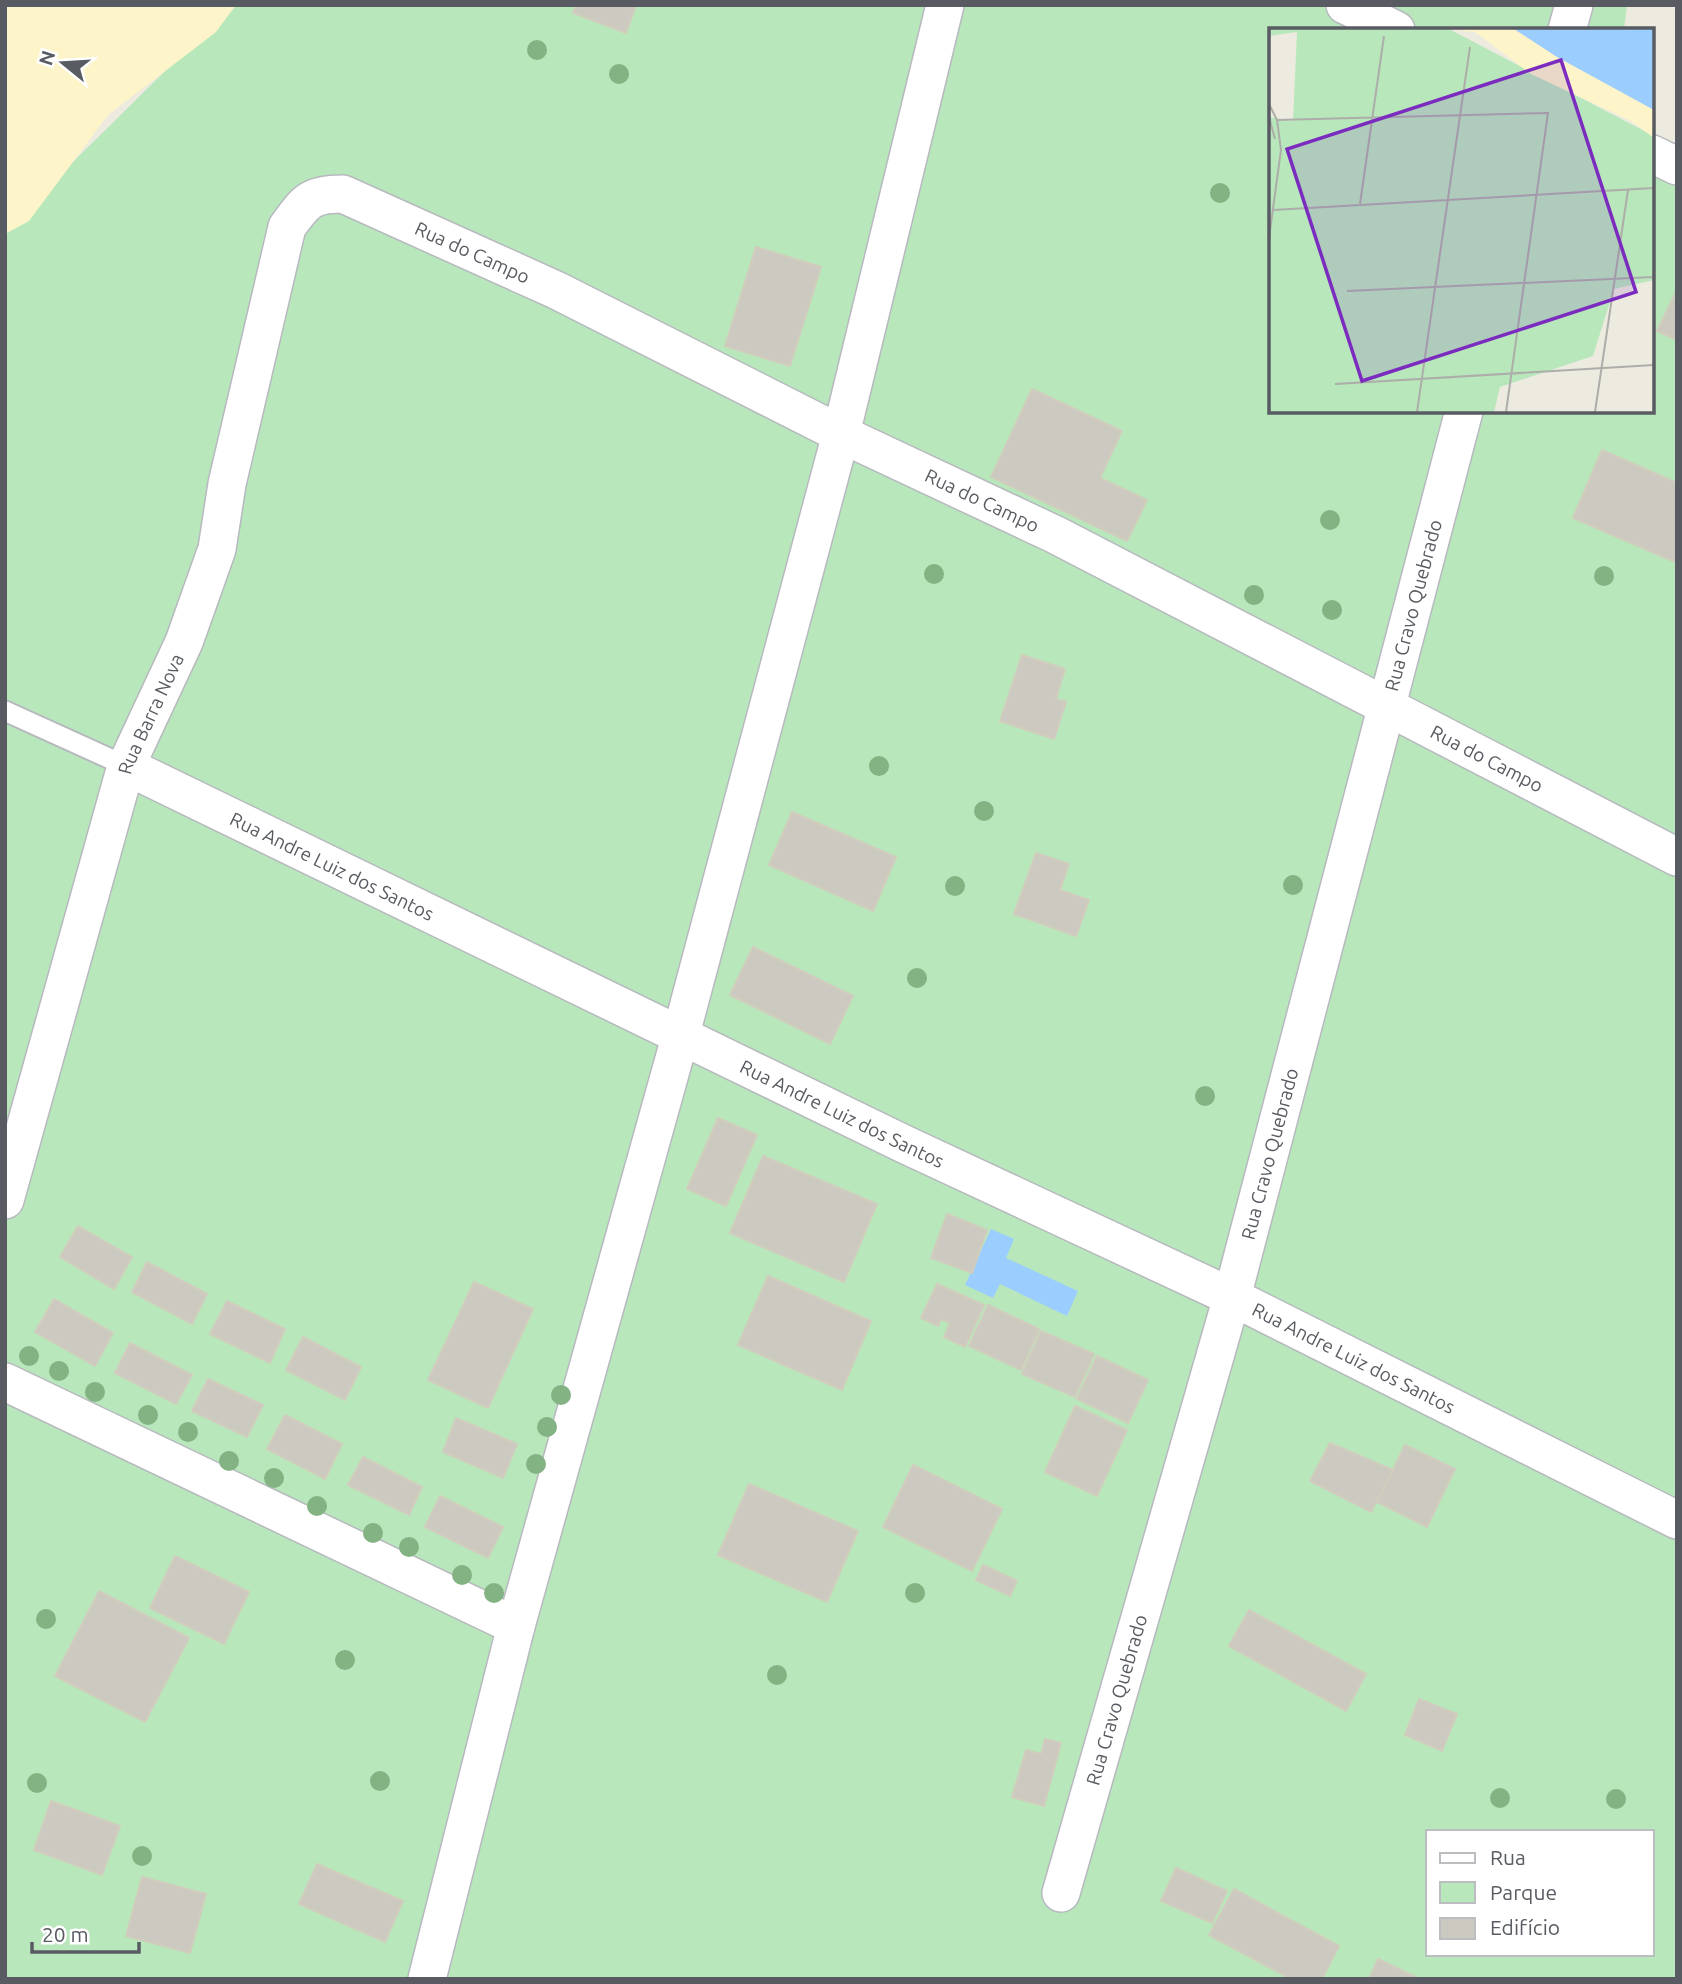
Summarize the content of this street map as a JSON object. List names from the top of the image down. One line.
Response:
{"streets":{"street":["Rua do Campo","Rua Cravo Quebrado","Rua Barra Nova","Rua Andre Luiz dos Santos"]},"crossings":[["Rua do Campo","Rua Cravo Quebrado"],["Rua do Campo","Rua Barra Nova"],["Rua Cravo Quebrado","Rua Andre Luiz dos Santos"],["Rua Barra Nova","Rua Andre Luiz dos Santos"]],"legend":["Rua","Parque","Edifício"],"scale_bar":"20 m","north":"left"}
